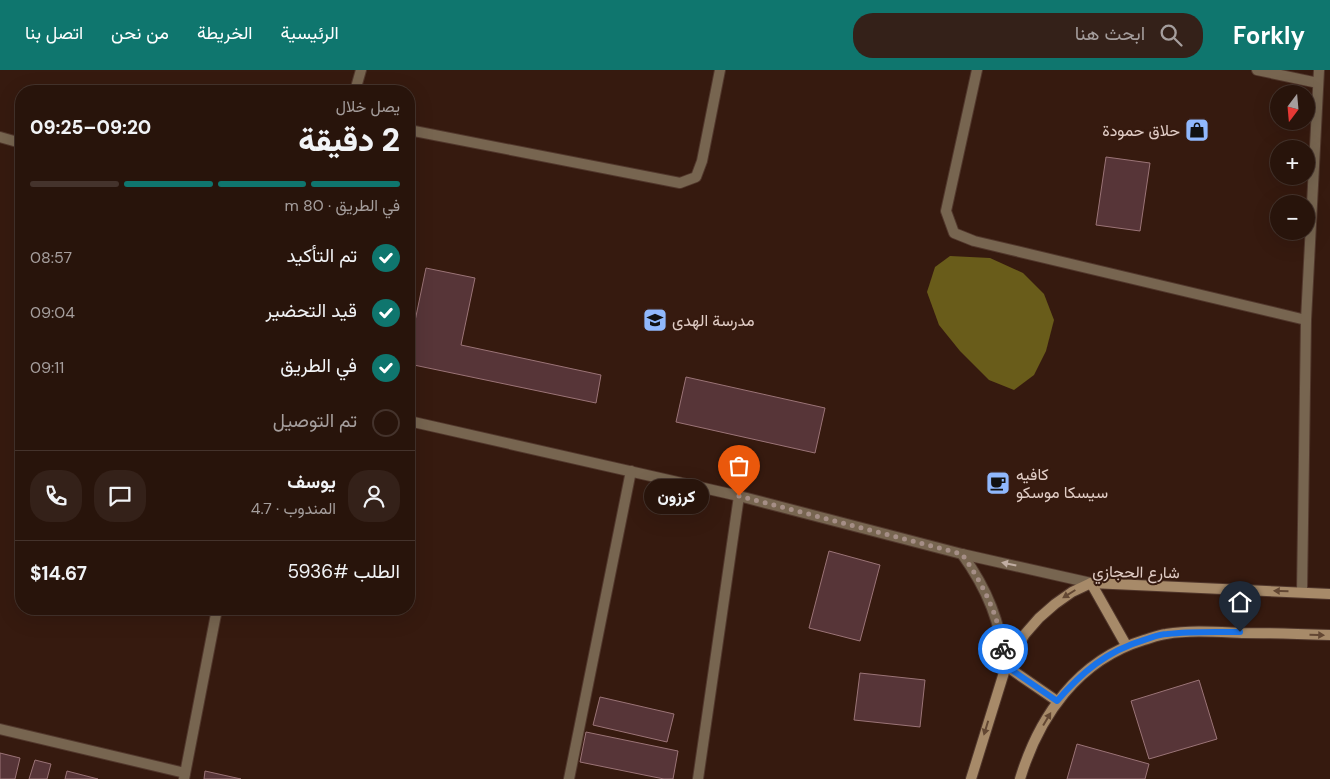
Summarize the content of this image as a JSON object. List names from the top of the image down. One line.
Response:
{"streets":{"main road":["شارع الحجازي"]},"one_way":["شارع الحجازي"],"places":{"shop":["حلاق حمودة"],"school or university":["مدرسة الهدى"],"cafe":["كافيه سيسكا موسكو"],"other":["كرزون"]},"north":"bottom","page":{"header":"Forkly","search":"ابحث هنا","nav":["الرئيسية","الخريطة","من نحن","اتصل بنا"],"map_buttons":["+","−"],"heading":["2 دقيقة","يصل خلال","09:20–09:25"],"panel":["يوسف","المندوب · 4.7","الطلب #5936","$14.67"],"bar":"في الطريق · 80 m","list":[["تم التأكيد","08:57"],["قيد التحضير","09:04"],["في الطريق","09:11"],"تم التوصيل"],"bubble":"كرزون"}}
